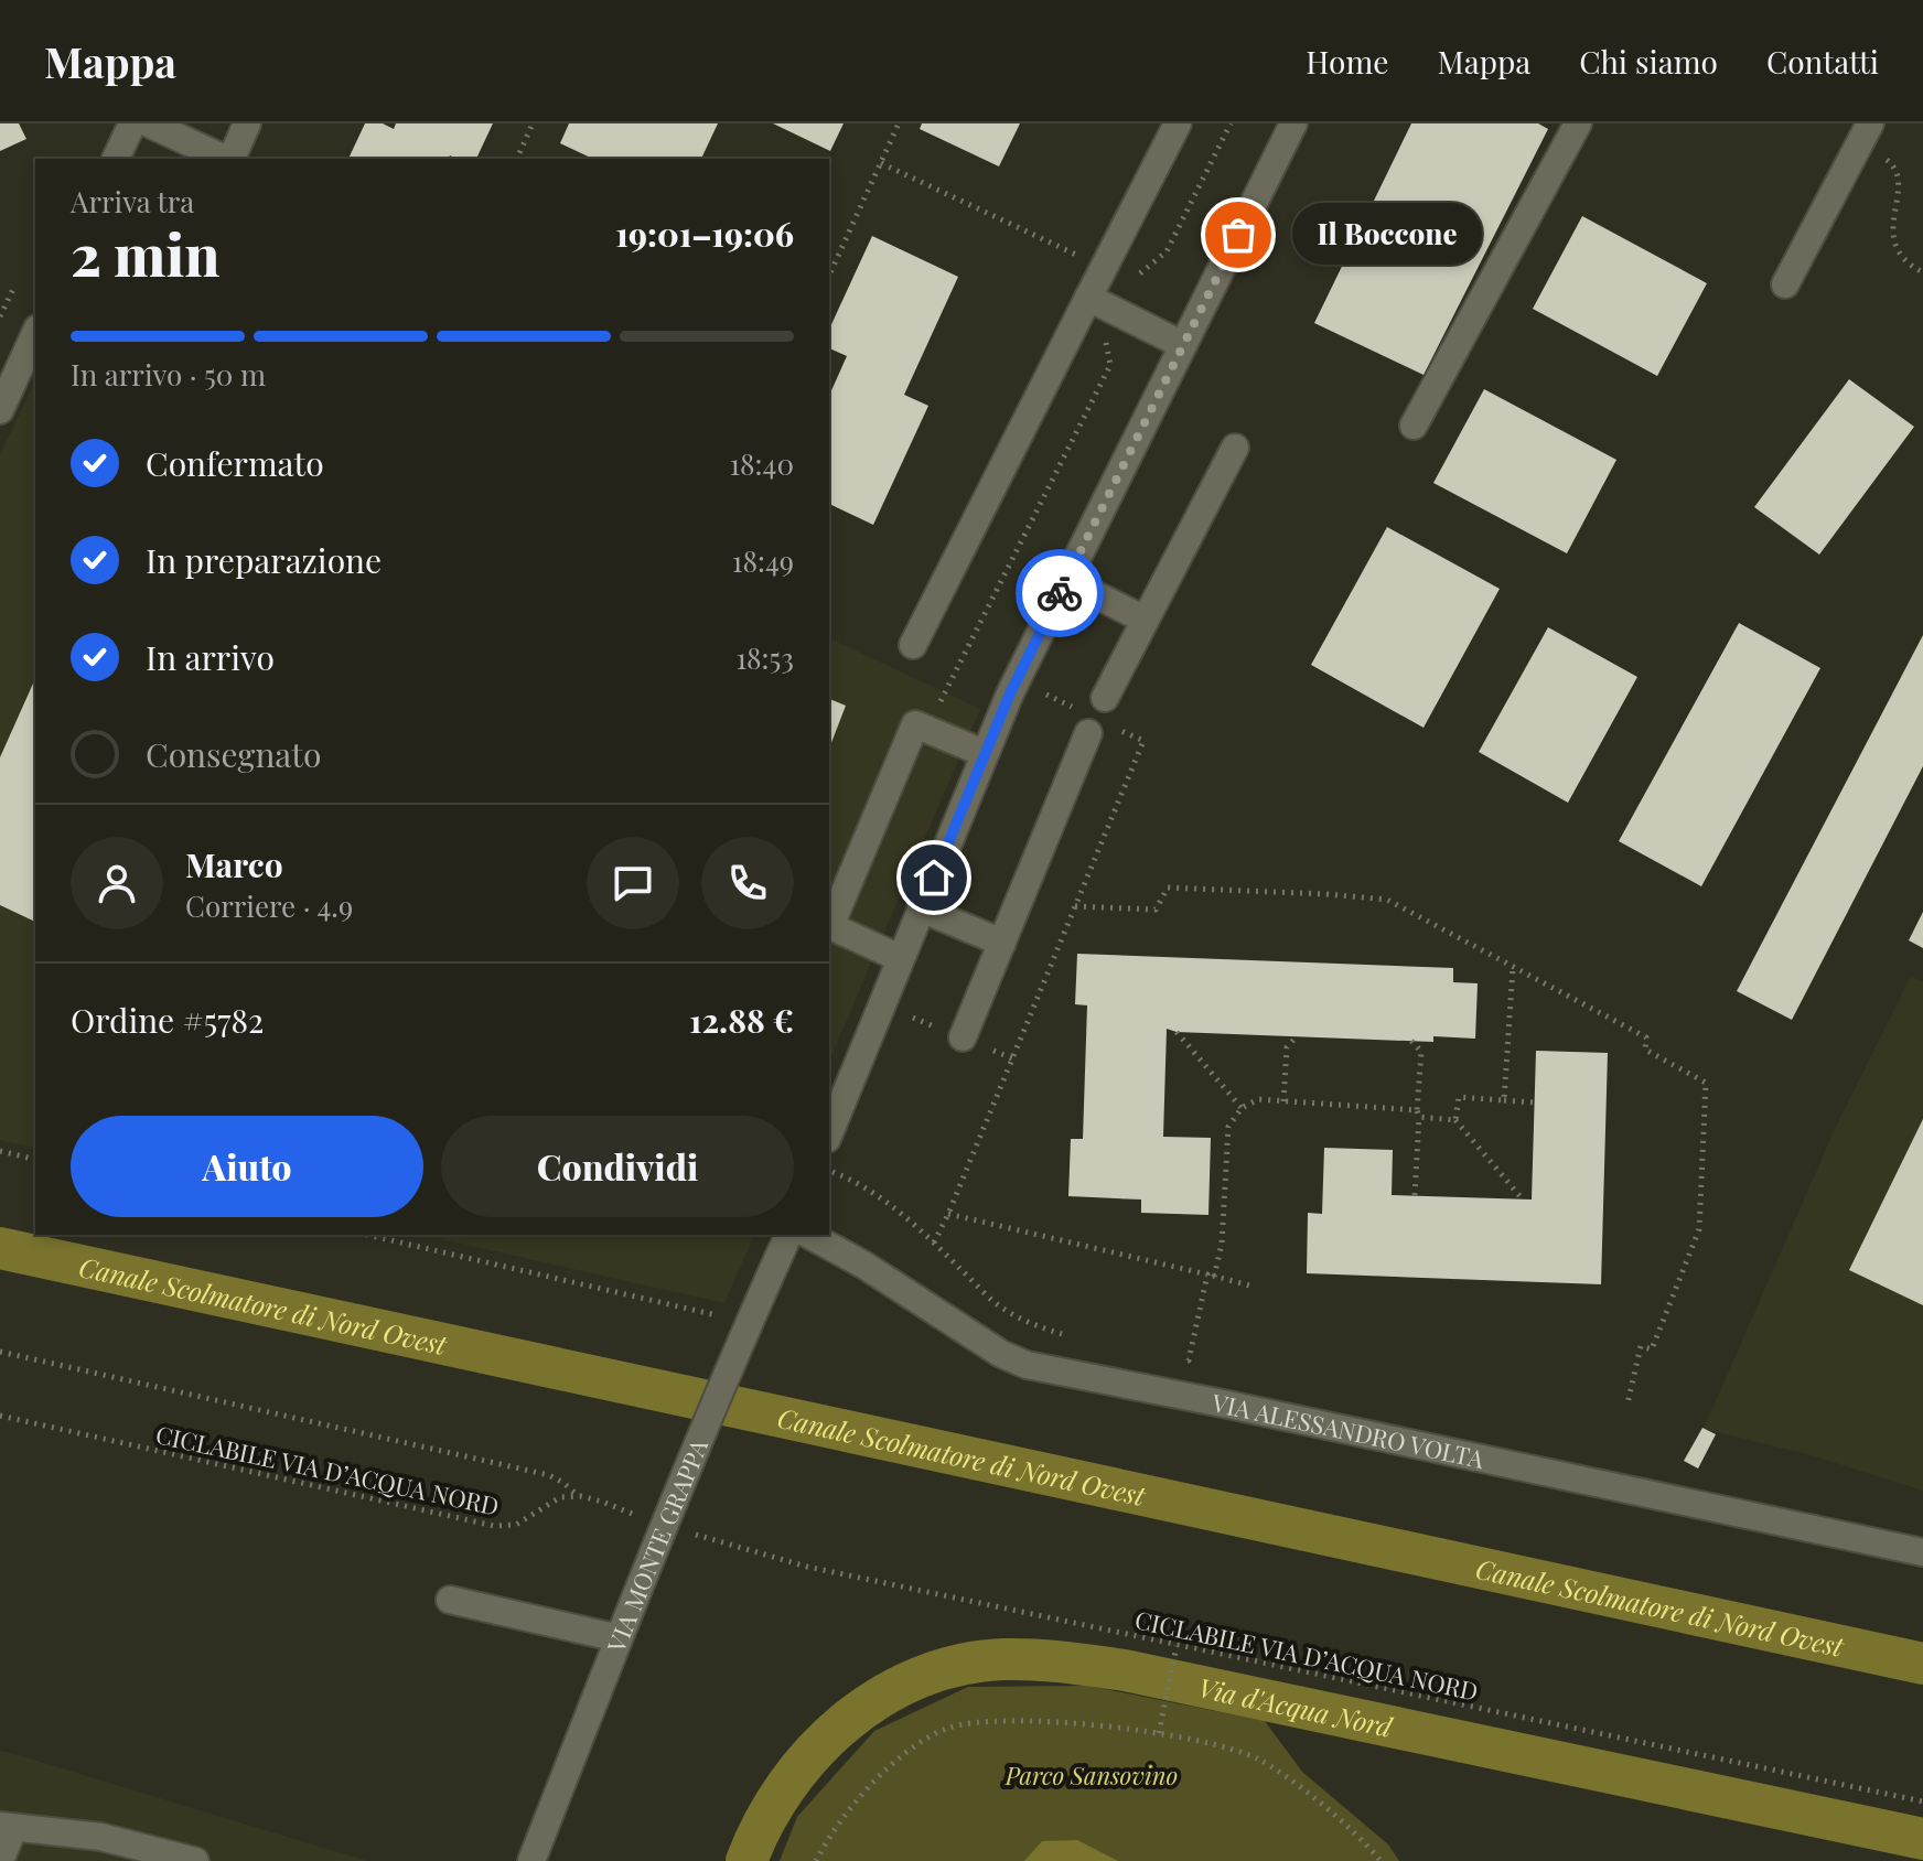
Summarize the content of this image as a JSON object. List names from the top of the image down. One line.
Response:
{"streets":{"street":["VIA ALESSANDRO VOLTA","VIA MONTE GRAPPA"],"path":["CICLABILE VIA D’ACQUA NORD"]},"water":["Canale Scolmatore di Nord Ovest","Via d'Acqua Nord"],"parks":["Parco Sansovino"],"places":["Il Boccone"],"page":{"header":"Mappa","nav":["Home","Mappa","Chi siamo","Contatti"],"heading":["2 min","Arriva tra","19:01–19:06"],"panel":["Marco","Corriere · 4.9","Ordine #5782","12.88 €"],"bubble":"Il Boccone","bar":"In arrivo · 50 m","list":[["Confermato","18:40"],["In preparazione","18:49"],["In arrivo","18:53"],"Consegnato"],"buttons":["Aiuto","Condividi"]}}
